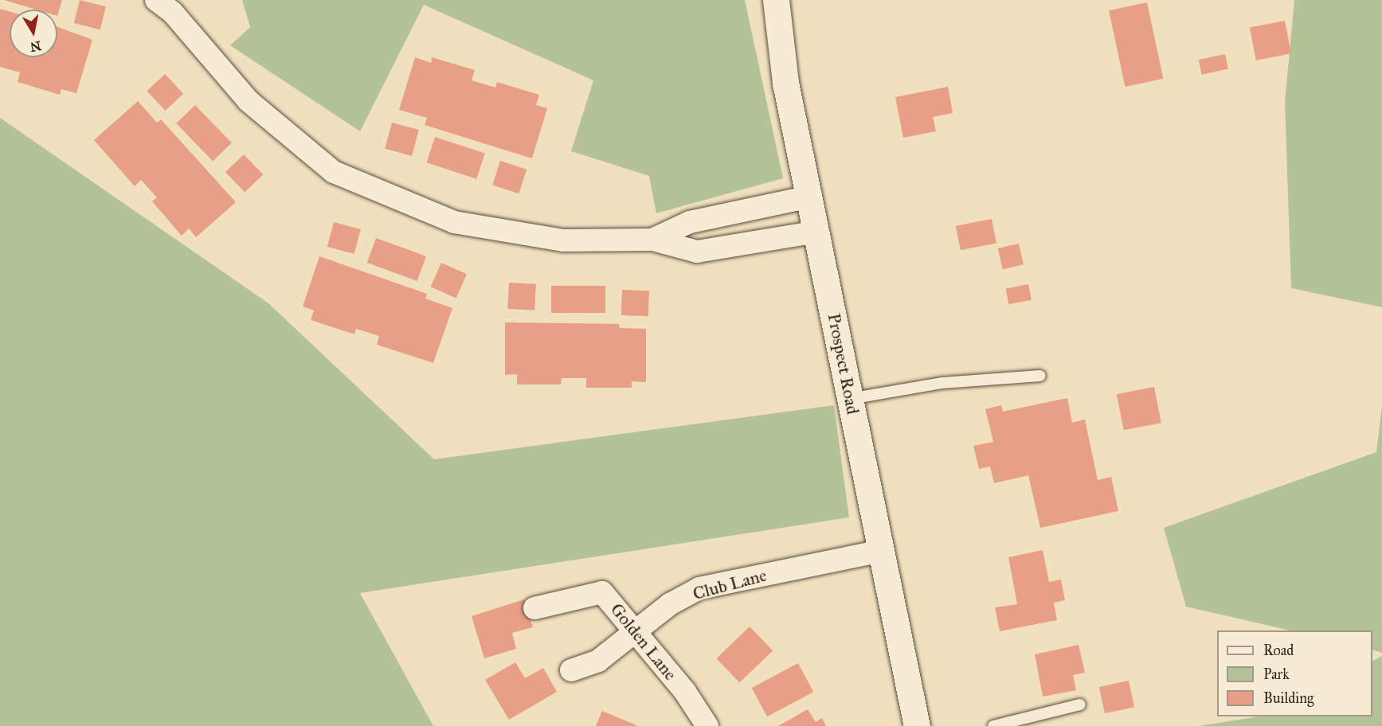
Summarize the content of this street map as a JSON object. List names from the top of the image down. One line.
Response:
{"streets":{"main road":["Prospect Road"],"street":["Club Lane","Golden Lane"]},"crossings":[["Prospect Road","Club Lane"],["Club Lane","Golden Lane"]],"legend":["Road","Park","Building"],"north":"bottom"}
